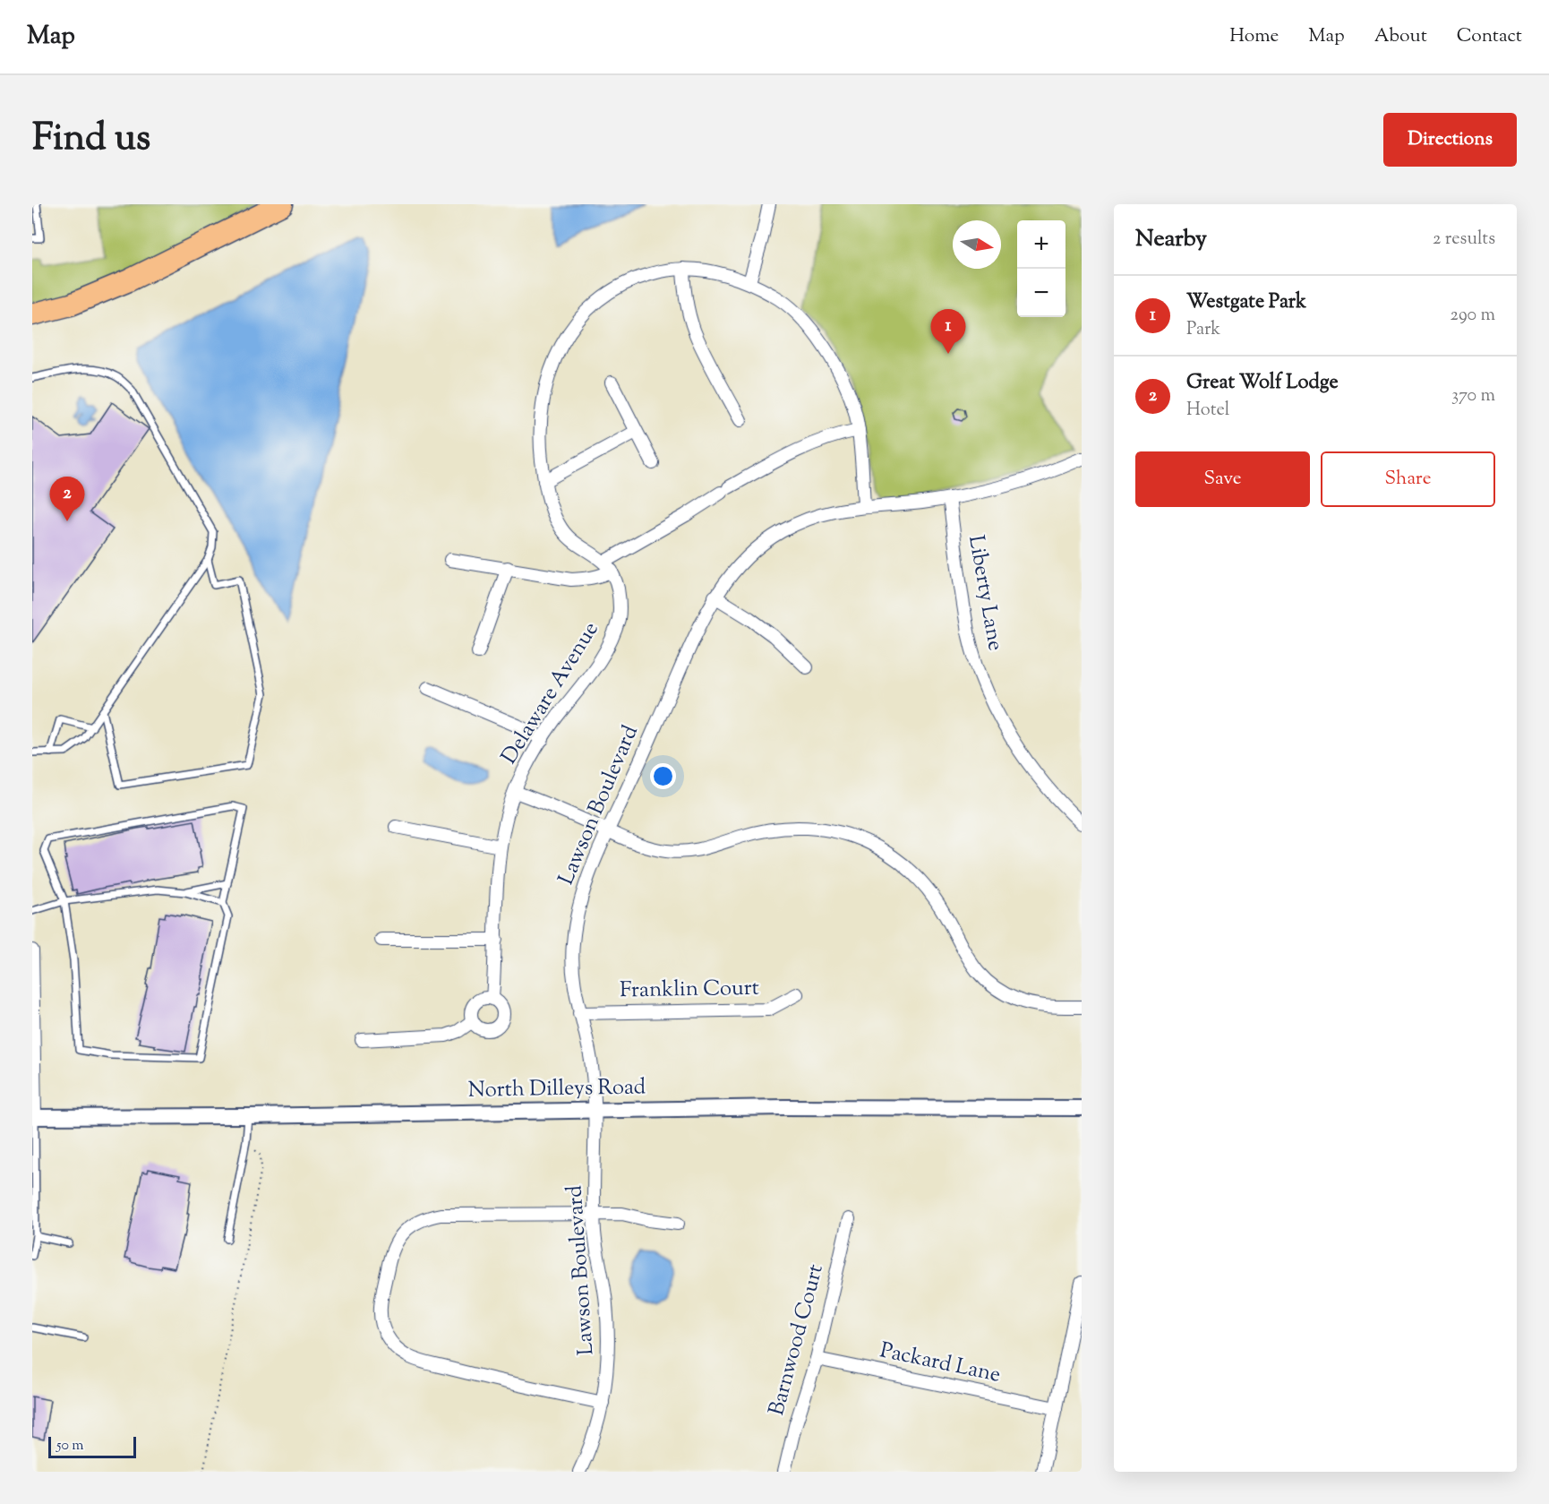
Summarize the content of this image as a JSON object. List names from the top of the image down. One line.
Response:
{"streets":{"street":["Liberty Lane","Delaware Avenue","Lawson Boulevard","Franklin Court","North Dilleys Road","Barnwood Court","Packard Lane"]},"crossings":[["Liberty Lane","Lawson Boulevard"],["Lawson Boulevard","Franklin Court"],["Lawson Boulevard","North Dilleys Road"],["Barnwood Court","Packard Lane"]],"scale_bar":"50 m","north":"right","page":{"header":"Map","nav":["Home","Map","About","Contact"],"title":"Find us","buttons":["Directions",["Save","Share"]],"heading":["Nearby","2 results"],"map_buttons":["+","−"],"list":[{"mark":"1","name":"Westgate Park","note":"Park","value":"290 m"},{"mark":"2","name":"Great Wolf Lodge","note":"Hotel","value":"370 m"}],"pins":["1","2"],"scale":"50 m"}}
